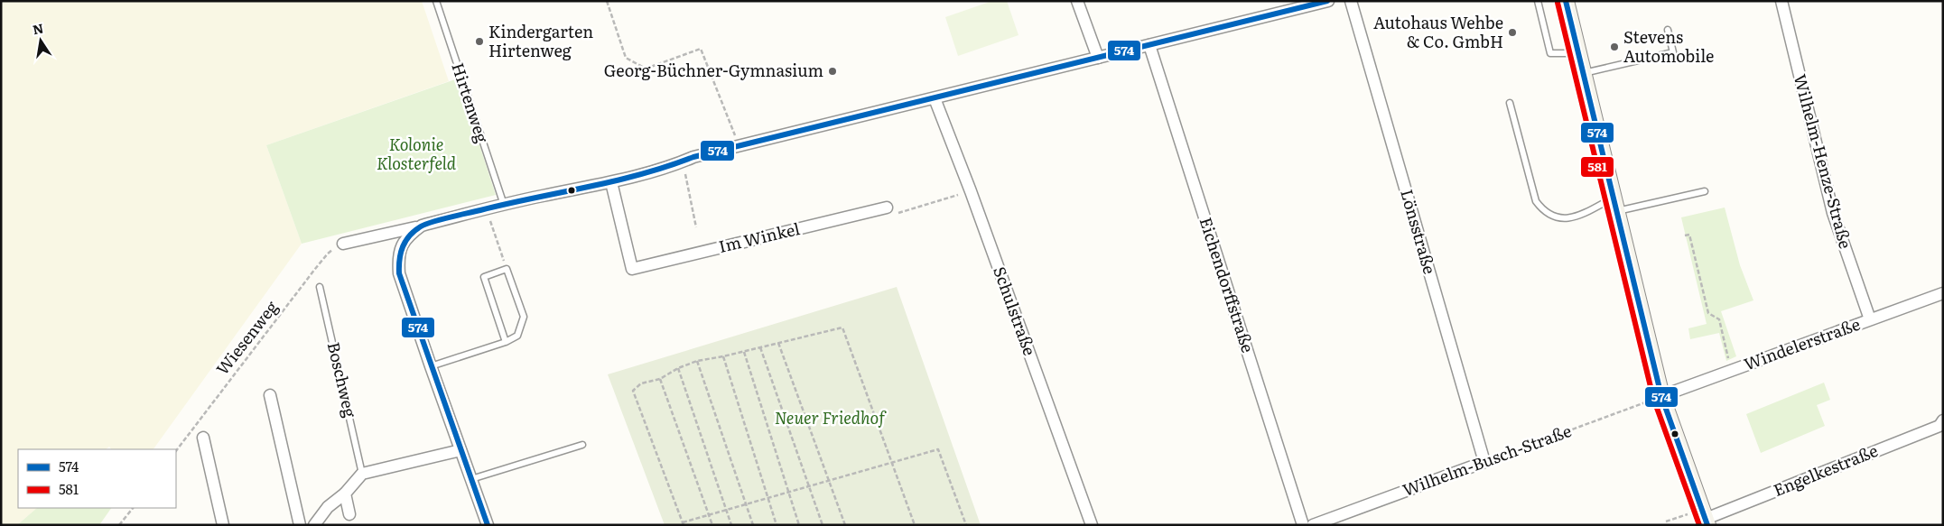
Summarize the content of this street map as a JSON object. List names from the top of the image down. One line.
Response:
{"streets":{"street":["Wilhelm-Henze-Straße","Lönsstraße","Im Winkel","Eichendorffstraße","Schulstraße","Windelerstraße","Wilhelm-Busch-Straße","Engelkestraße"],"lane":["Hirtenweg","Boschweg"],"path":["Wiesenweg"]},"crossings":[["Wilhelm-Henze-Straße","Windelerstraße"],["Lönsstraße","Wilhelm-Busch-Straße"],["Windelerstraße","Wilhelm-Busch-Straße"]],"parks":["Kolonie Klosterfeld","Neuer Friedhof"],"places":["Autohaus Wehbe & Co. GmbH","Kindergarten Hirtenweg","Stevens Automobile","Georg-Büchner-Gymnasium"],"lines":["transit line 574","transit line 581"],"legend":["574","581"],"north":"top"}
